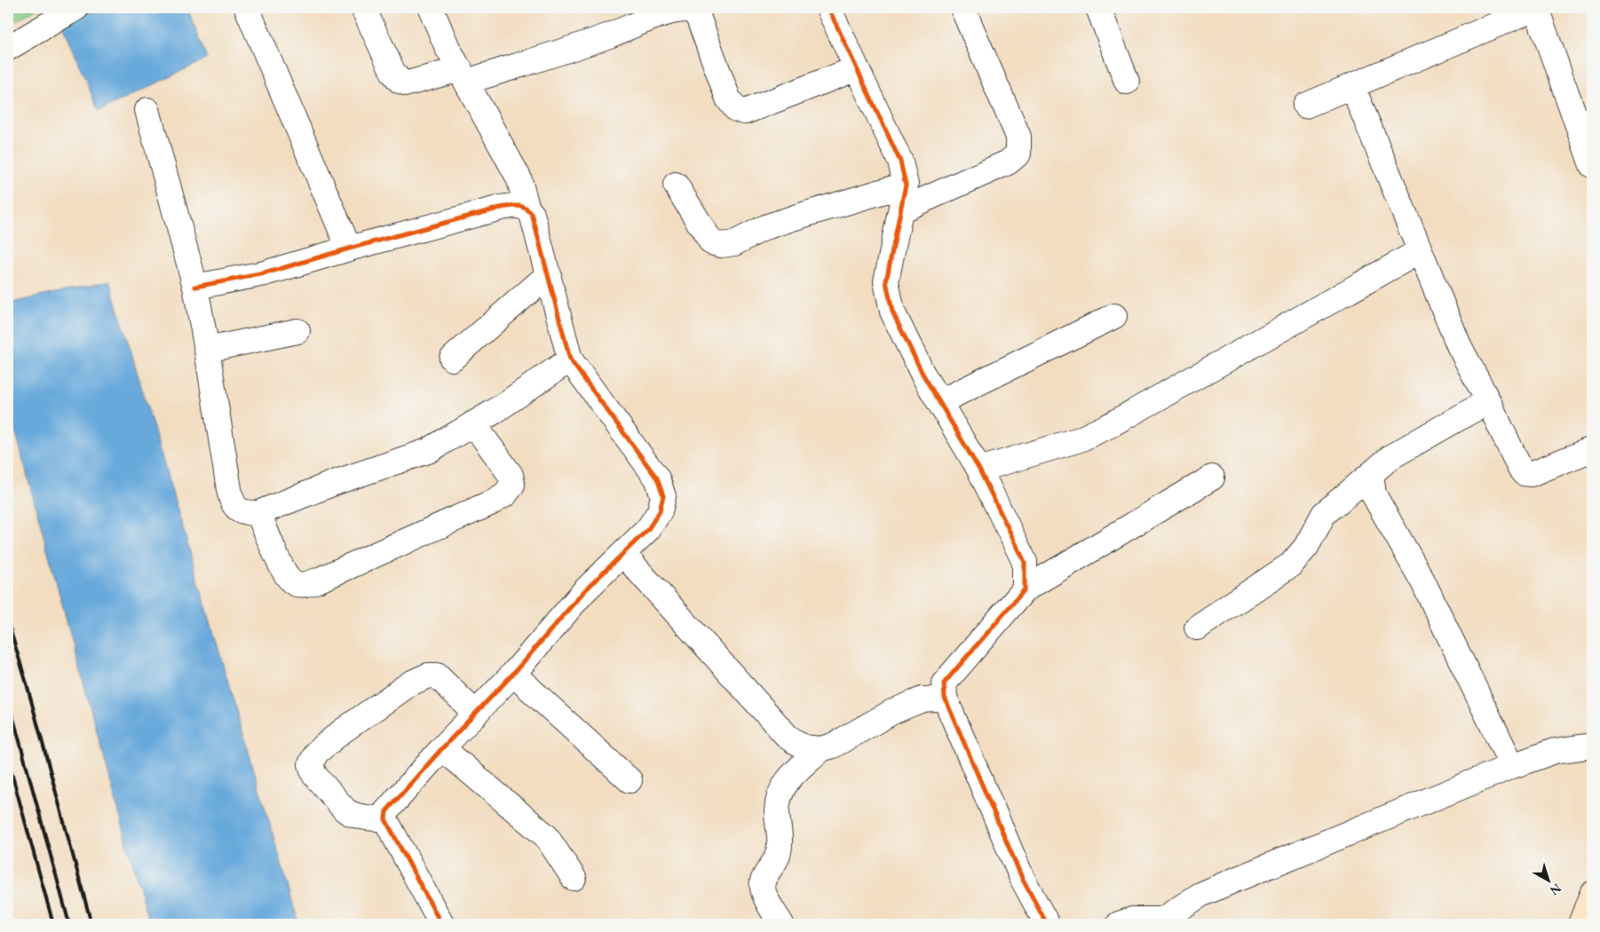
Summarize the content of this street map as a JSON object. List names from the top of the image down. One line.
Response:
{"north":"bottom right"}
